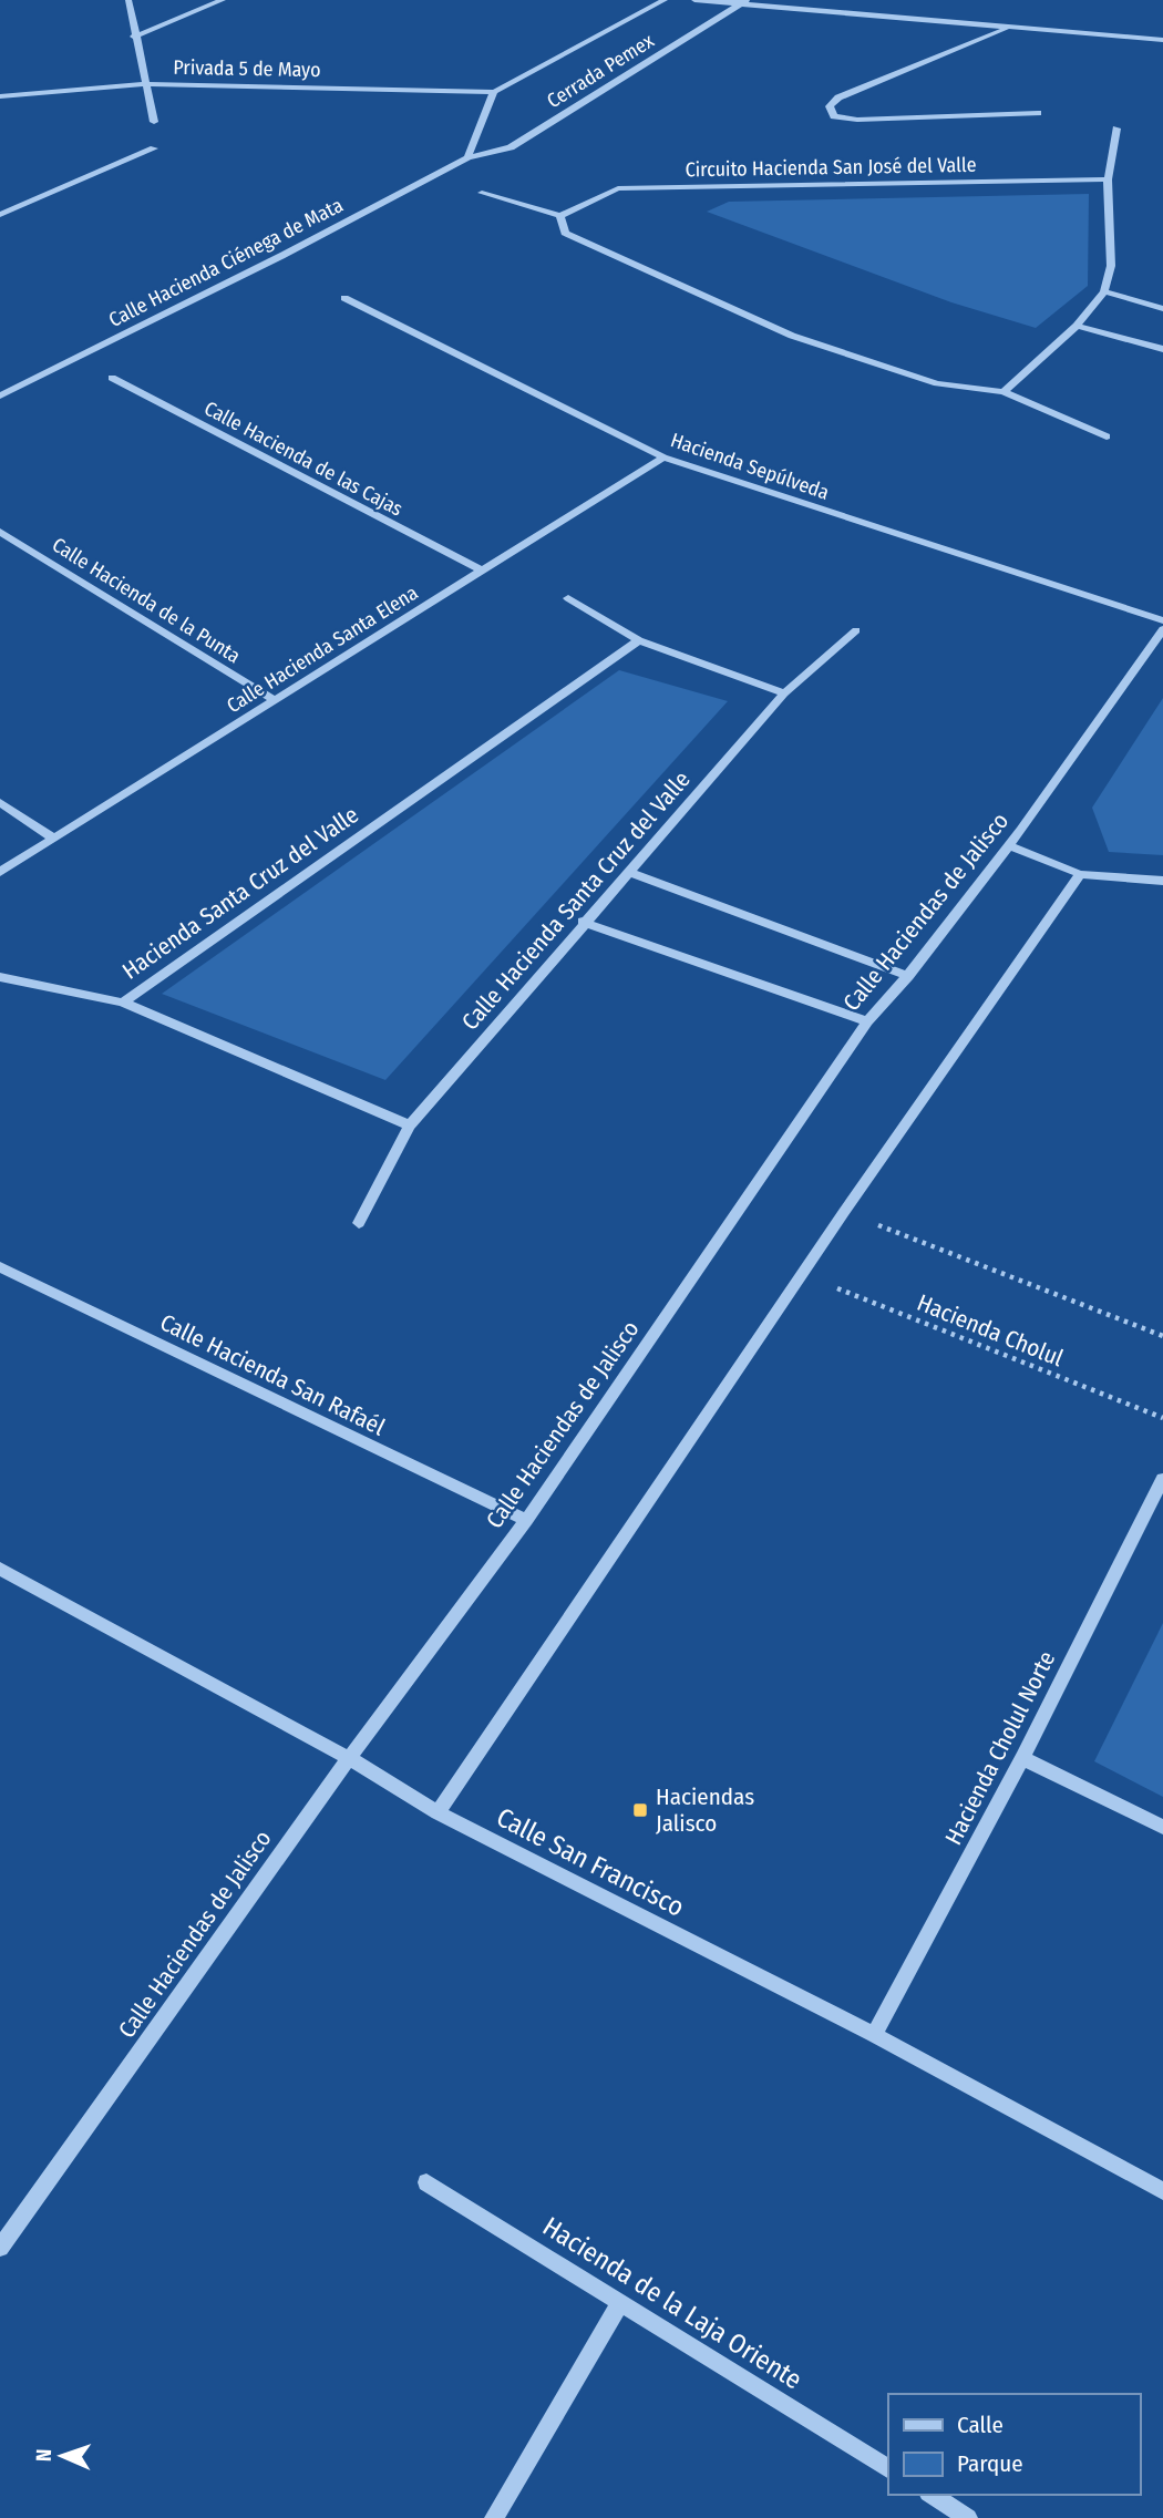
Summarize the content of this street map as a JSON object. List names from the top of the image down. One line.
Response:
{"streets":{"street":["Privada 5 de Mayo","Cerrada Pemex","Circuito Hacienda San José del Valle","Calle Hacienda Ciénega de Mata","Calle Hacienda de las Cajas","Hacienda Sepúlveda","Calle Hacienda de la Punta","Calle Hacienda Santa Elena","Hacienda Santa Cruz del Valle","Calle Hacienda Santa Cruz del Valle","Calle Haciendas de Jalisco","Calle Hacienda San Rafaél","Hacienda Cholul Norte","Calle San Francisco","Hacienda de la Laja Oriente"],"path":["Hacienda Cholul"]},"crossings":[["Cerrada Pemex","Calle Hacienda Ciénega de Mata"],["Calle Hacienda de las Cajas","Calle Hacienda Santa Elena"],["Hacienda Sepúlveda","Calle Hacienda Santa Elena"],["Calle Hacienda de la Punta","Calle Hacienda Santa Elena"],["Hacienda Santa Cruz del Valle","Calle Hacienda Santa Cruz del Valle"],["Calle Haciendas de Jalisco","Calle Hacienda San Rafaél"],["Calle Haciendas de Jalisco","Calle San Francisco"],["Hacienda Cholul Norte","Calle San Francisco"]],"places":{"transit":["Haciendas Jalisco"]},"legend":["Calle","Parque"],"north":"left"}
